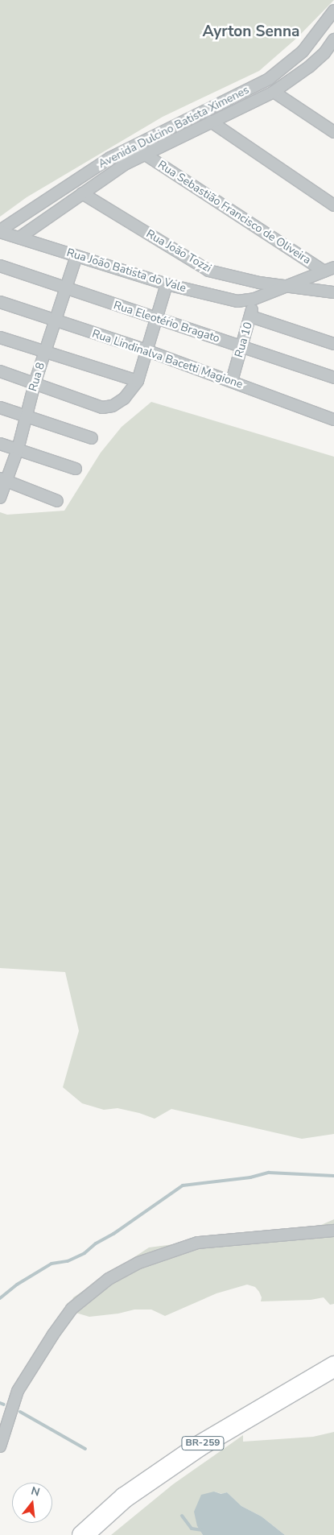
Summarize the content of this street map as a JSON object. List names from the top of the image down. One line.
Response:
{"streets":{"highway":["BR-259"],"street":["Avenida Dulcino Batista Ximenes","Rua Sebastião Francisco de Oliveira","Rua João Tozzi","Rua João Batista do Vale","Rua Eleotério Bragato","Rua 10","Rua Lindinalva Bacetti Magione","Rua 8"]},"crossings":[["Avenida Dulcino Batista Ximenes","Rua Sebastião Francisco de Oliveira"],["Avenida Dulcino Batista Ximenes","Rua João Tozzi"],["Avenida Dulcino Batista Ximenes","Rua João Batista do Vale"],["Rua Sebastião Francisco de Oliveira","Rua João Batista do Vale"],["Rua João Tozzi","Rua João Batista do Vale"],["Rua João Batista do Vale","Rua 10"],["Rua João Batista do Vale","Rua 8"],["Rua Eleotério Bragato","Rua 10"],["Rua Eleotério Bragato","Rua 8"],["Rua 10","Rua Lindinalva Bacetti Magione"],["Rua Lindinalva Bacetti Magione","Rua 8"]],"districts":["Ayrton Senna"],"north":"top"}
